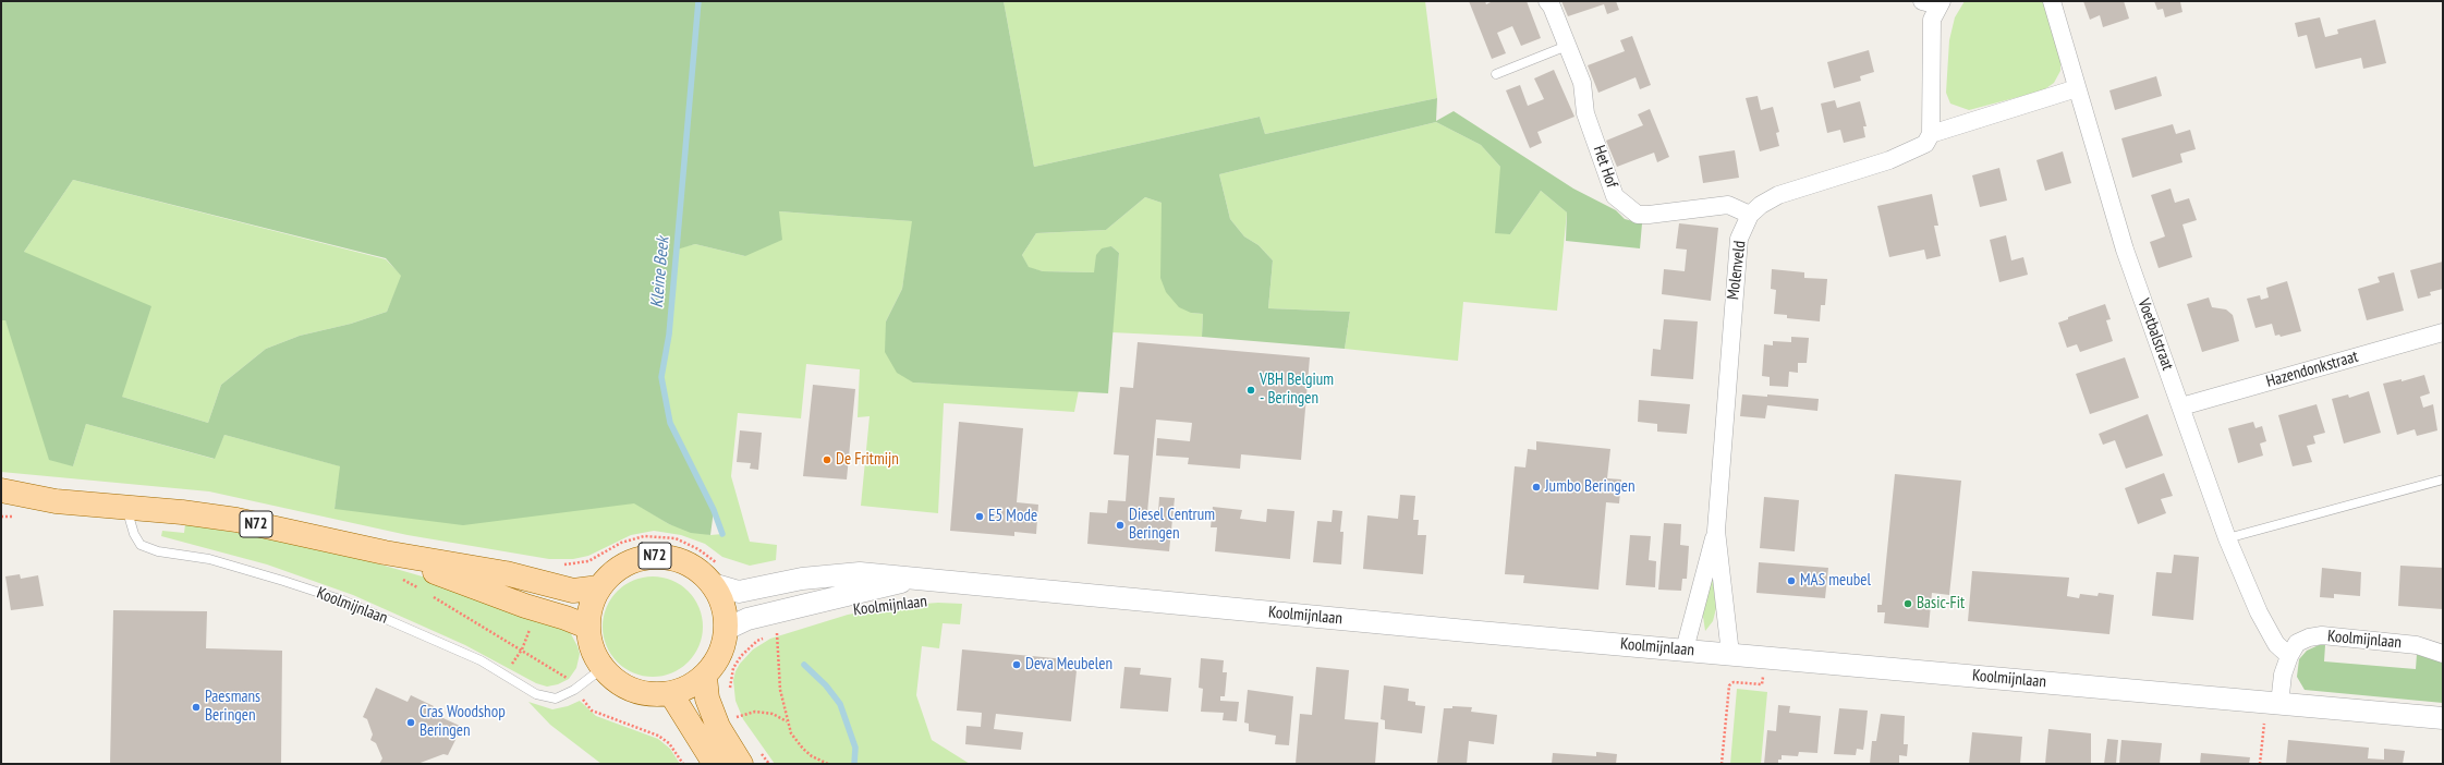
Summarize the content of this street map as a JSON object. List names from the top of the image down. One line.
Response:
{"streets":{"main road":["N72"],"street":["Het Hof","Molenveld","Voetbalstraat","Hazendonkstraat","Koolmijnlaan"]},"crossings":[["Het Hof","Molenveld"],["Voetbalstraat","Hazendonkstraat"],["Voetbalstraat","Koolmijnlaan"],["N72","Koolmijnlaan"]],"water":["Kleine Beek"],"places":["VBH Belgium - Beringen","De Fritmijn","Jumbo Beringen","E5 Mode","Diesel Centrum Beringen","MAS meubel","Basic-Fit","Deva Meubelen","Paesmans Beringen","Cras Woodshop Beringen"]}
